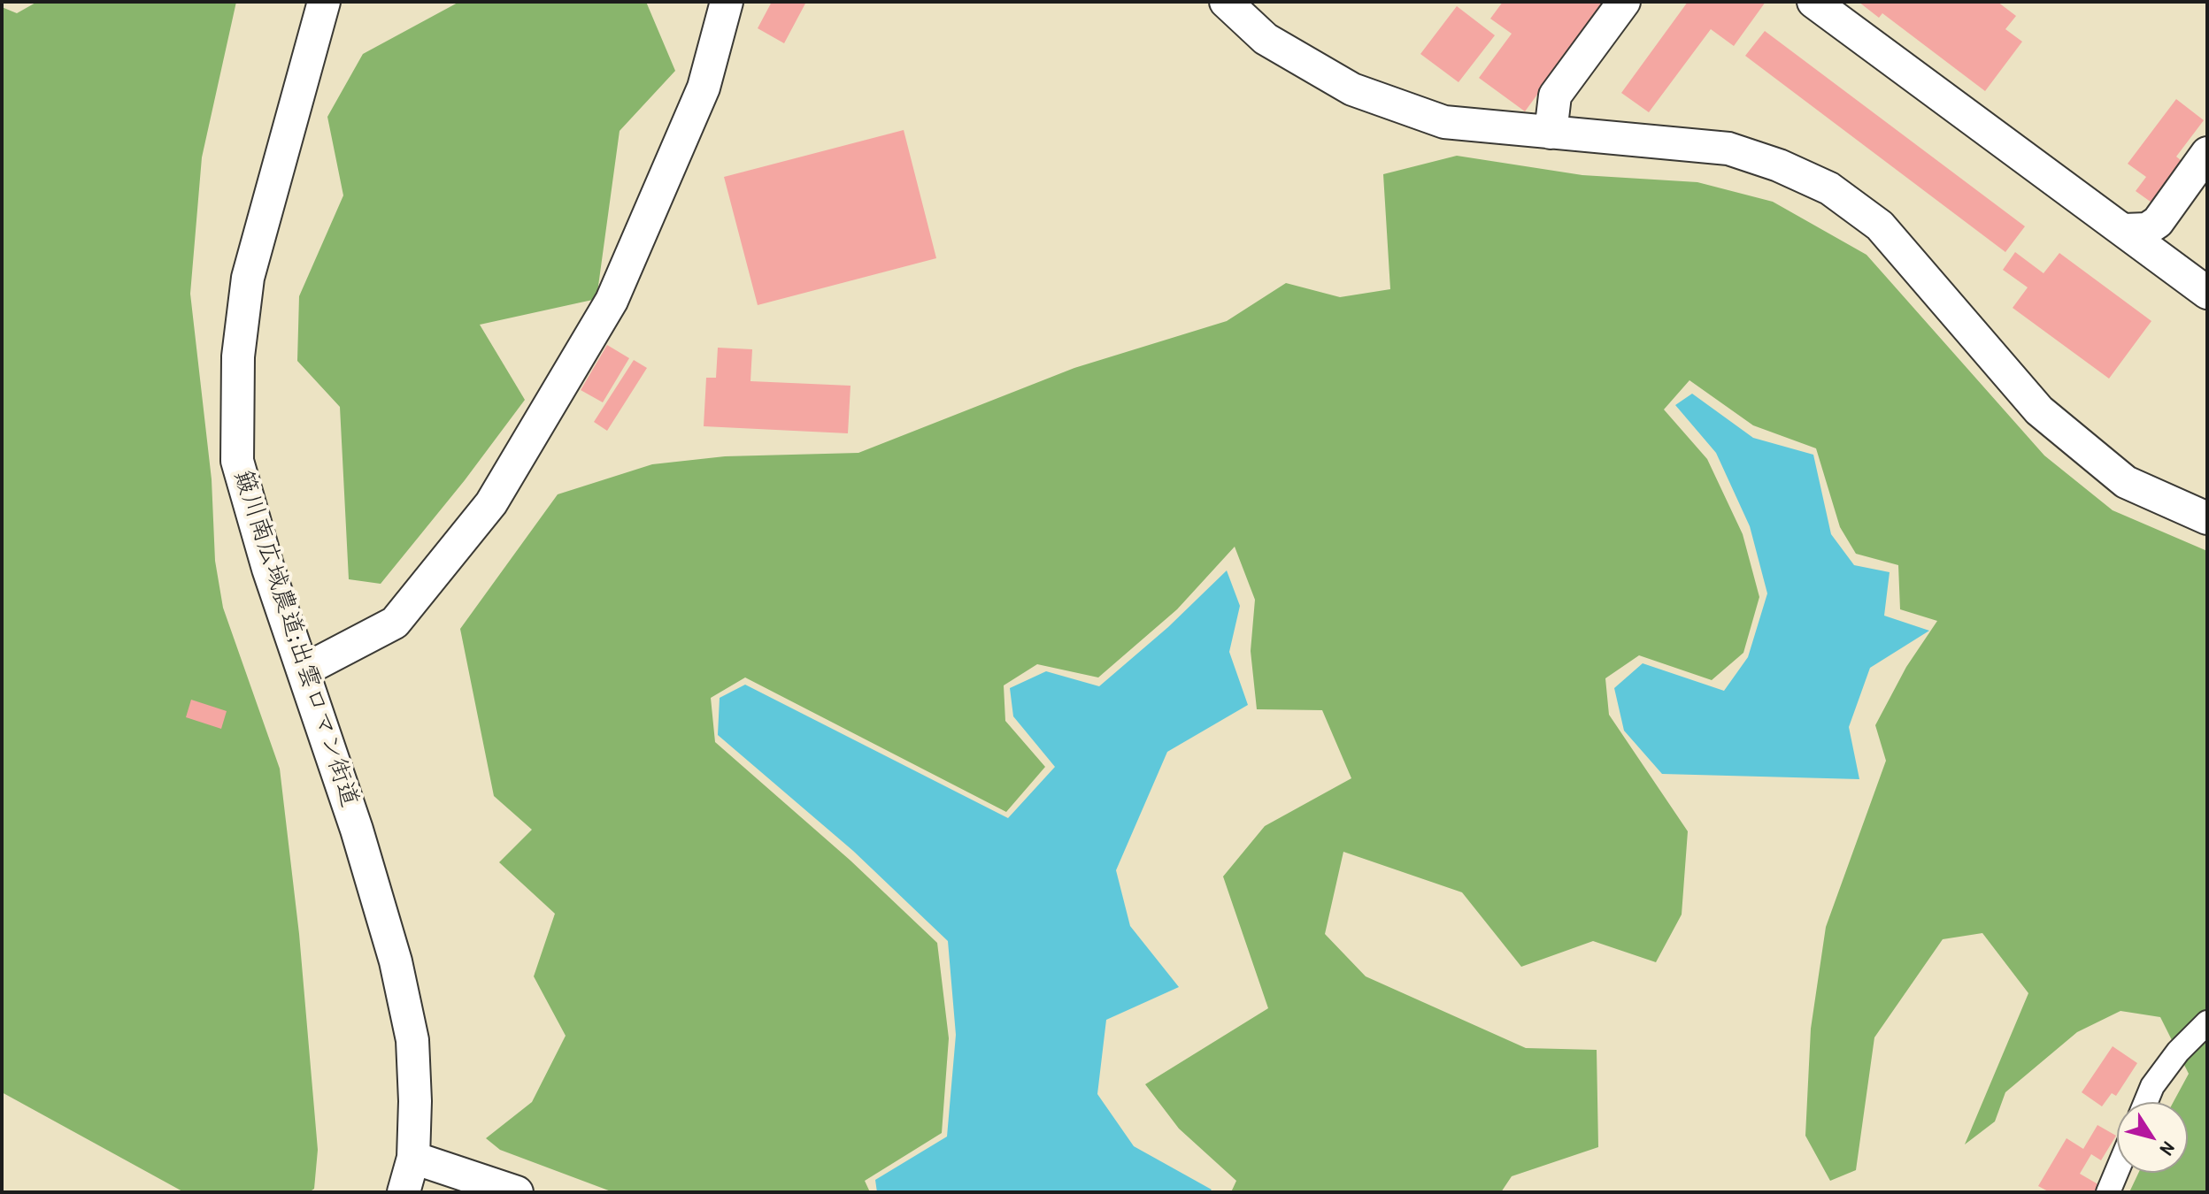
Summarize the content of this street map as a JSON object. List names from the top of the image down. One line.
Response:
{"streets":{"street":["簸川南広域農道;出雲ロマン街道"]},"north":"bottom right"}
